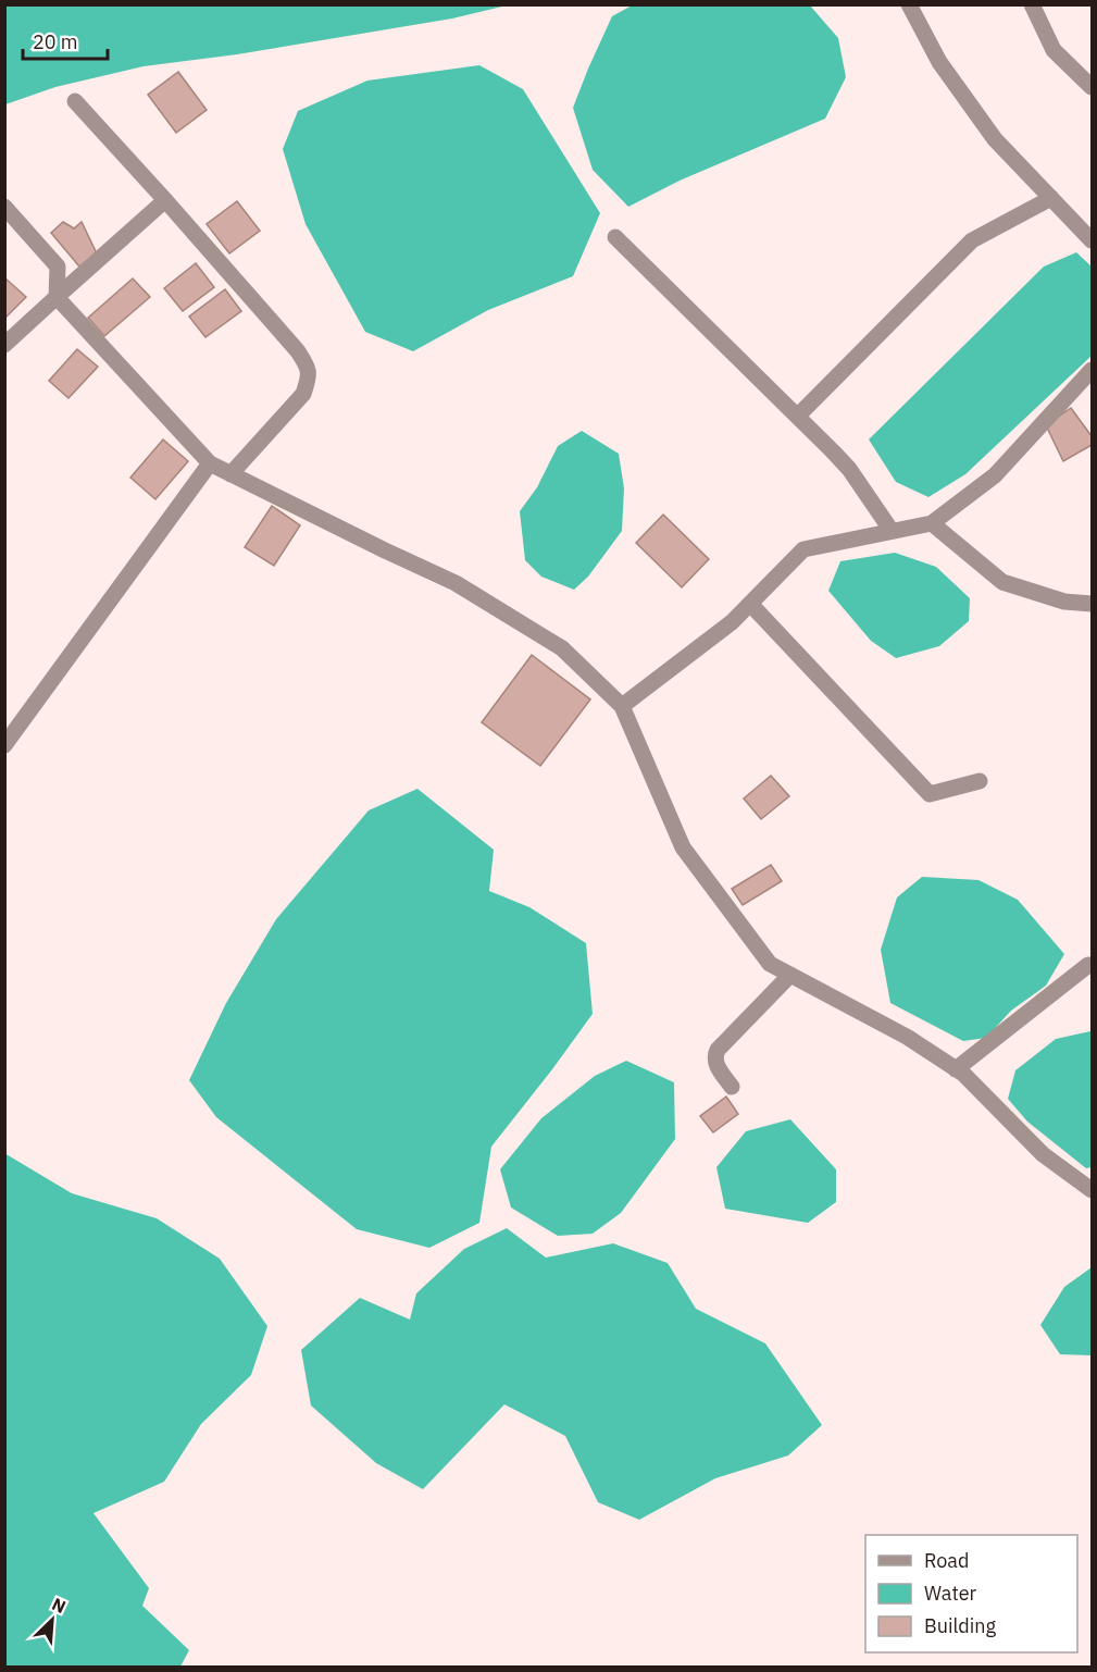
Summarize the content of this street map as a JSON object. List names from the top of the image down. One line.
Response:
{"legend":["Road","Water","Building"],"scale_bar":"20 m","north":"top right"}
